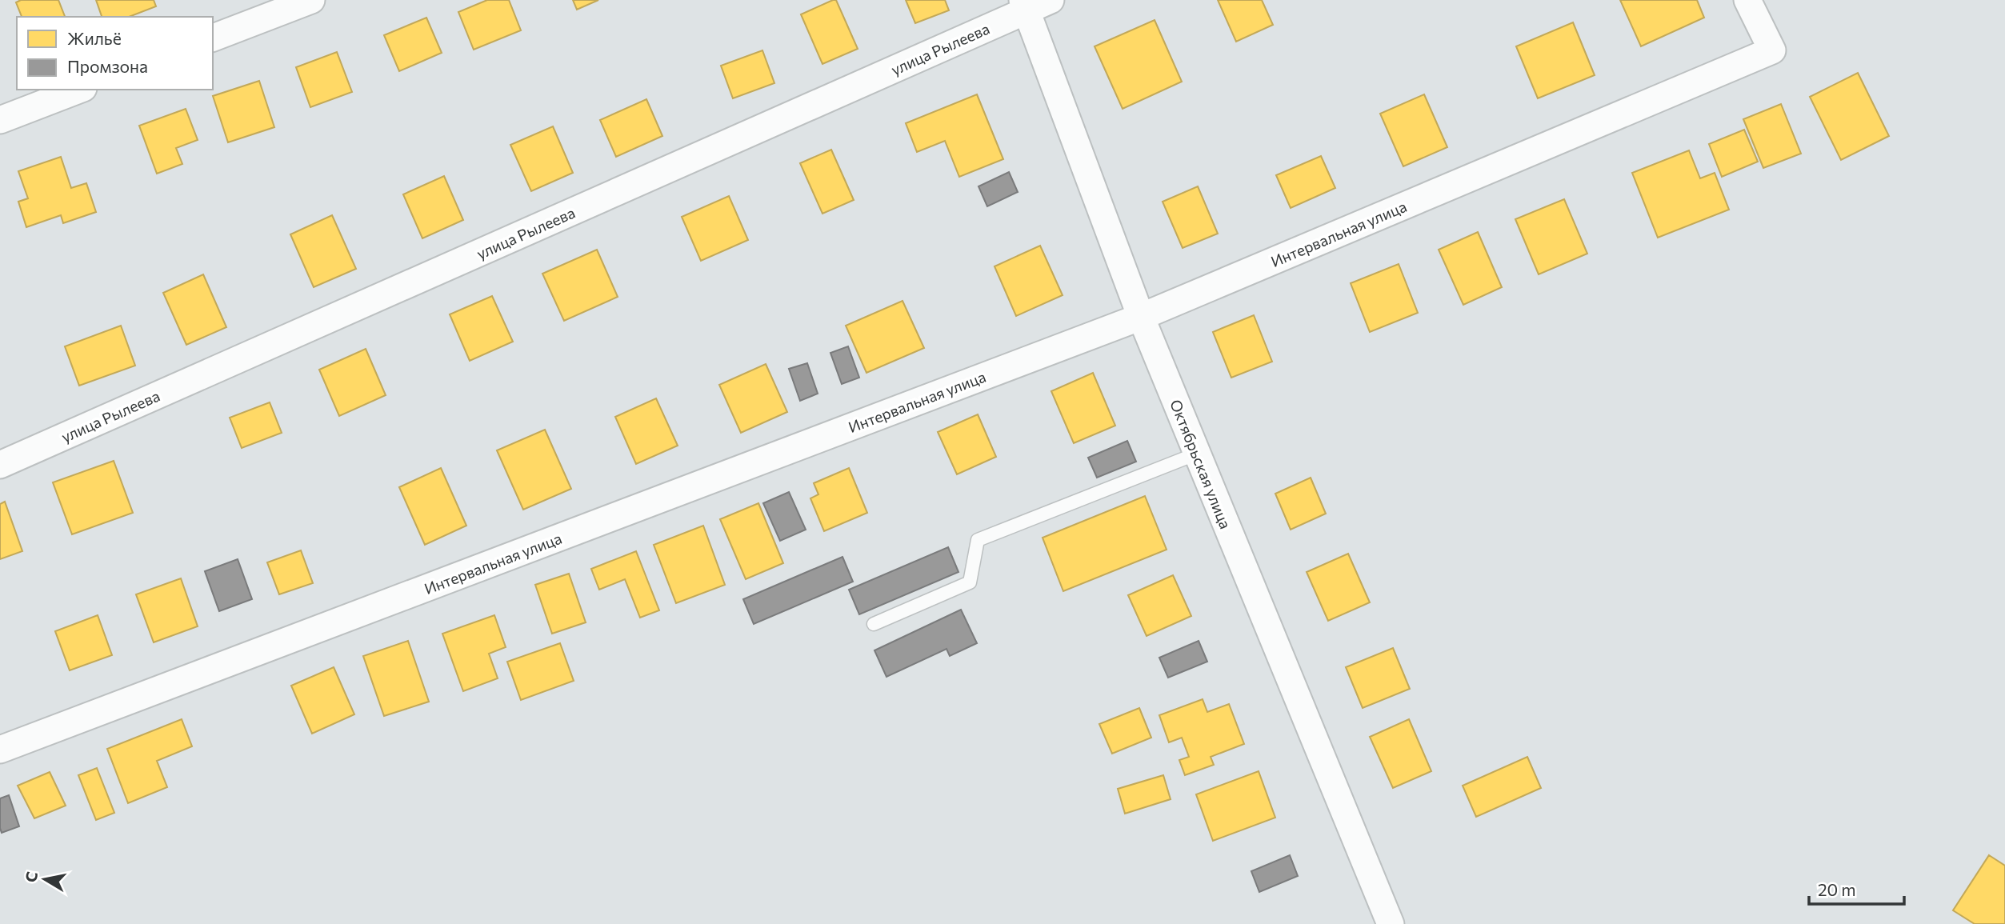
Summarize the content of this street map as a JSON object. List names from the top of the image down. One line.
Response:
{"streets":{"street":["улица Рылеева","Интервальная улица","Октябрьская улица"]},"crossings":[["улица Рылеева","Октябрьская улица"],["Интервальная улица","Октябрьская улица"]],"legend":["Жильё","Промзона"],"scale_bar":"20 m","north":"left"}
